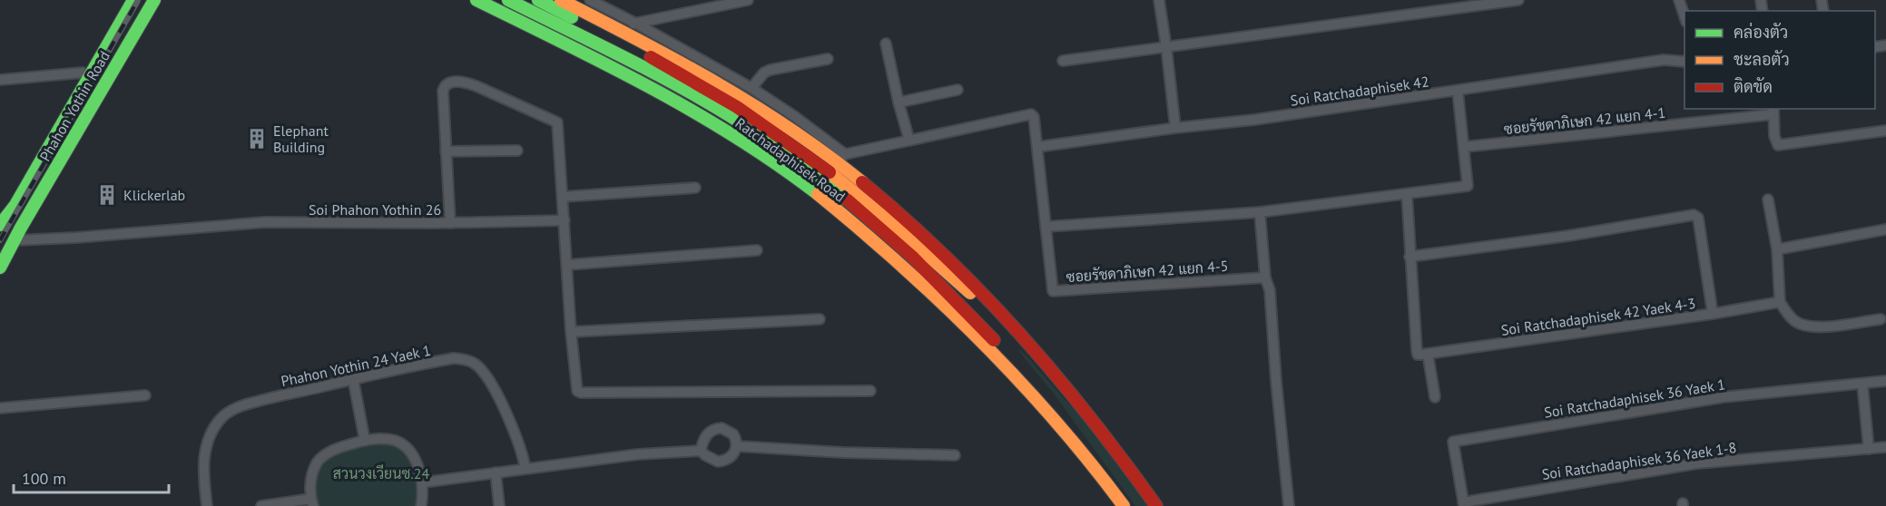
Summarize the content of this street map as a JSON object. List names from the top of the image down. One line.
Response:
{"streets":{"main road":["Phahon Yothin Road","Ratchadaphisek Road"],"street":["Soi Ratchadaphisek 42","ซอยรัชดาภิเษก 42 แยก 4-1","Soi Phahon Yothin 26","ซอยรัชดาภิเษก 42 แยก 4-5","Soi Ratchadaphisek 42 Yaek 4-3","Phahon Yothin 24 Yaek 1","Soi Ratchadaphisek 36 Yaek 1","Soi Ratchadaphisek 36 Yaek 1-8"]},"crossings":[["Soi Ratchadaphisek 42","ซอยรัชดาภิเษก 42 แยก 4-5"],["Phahon Yothin Road","Soi Phahon Yothin 26"],["Ratchadaphisek Road","ซอยรัชดาภิเษก 42 แยก 4-5"],["Soi Ratchadaphisek 36 Yaek 1","Soi Ratchadaphisek 36 Yaek 1-8"]],"parks":["สวนวงเวียนซ.24"],"places":{"building":["Elephant Building","Klickerlab"]},"legend":["คล่องตัว","ชะลอตัว","ติดขัด"],"scale_bar":"100 m"}
